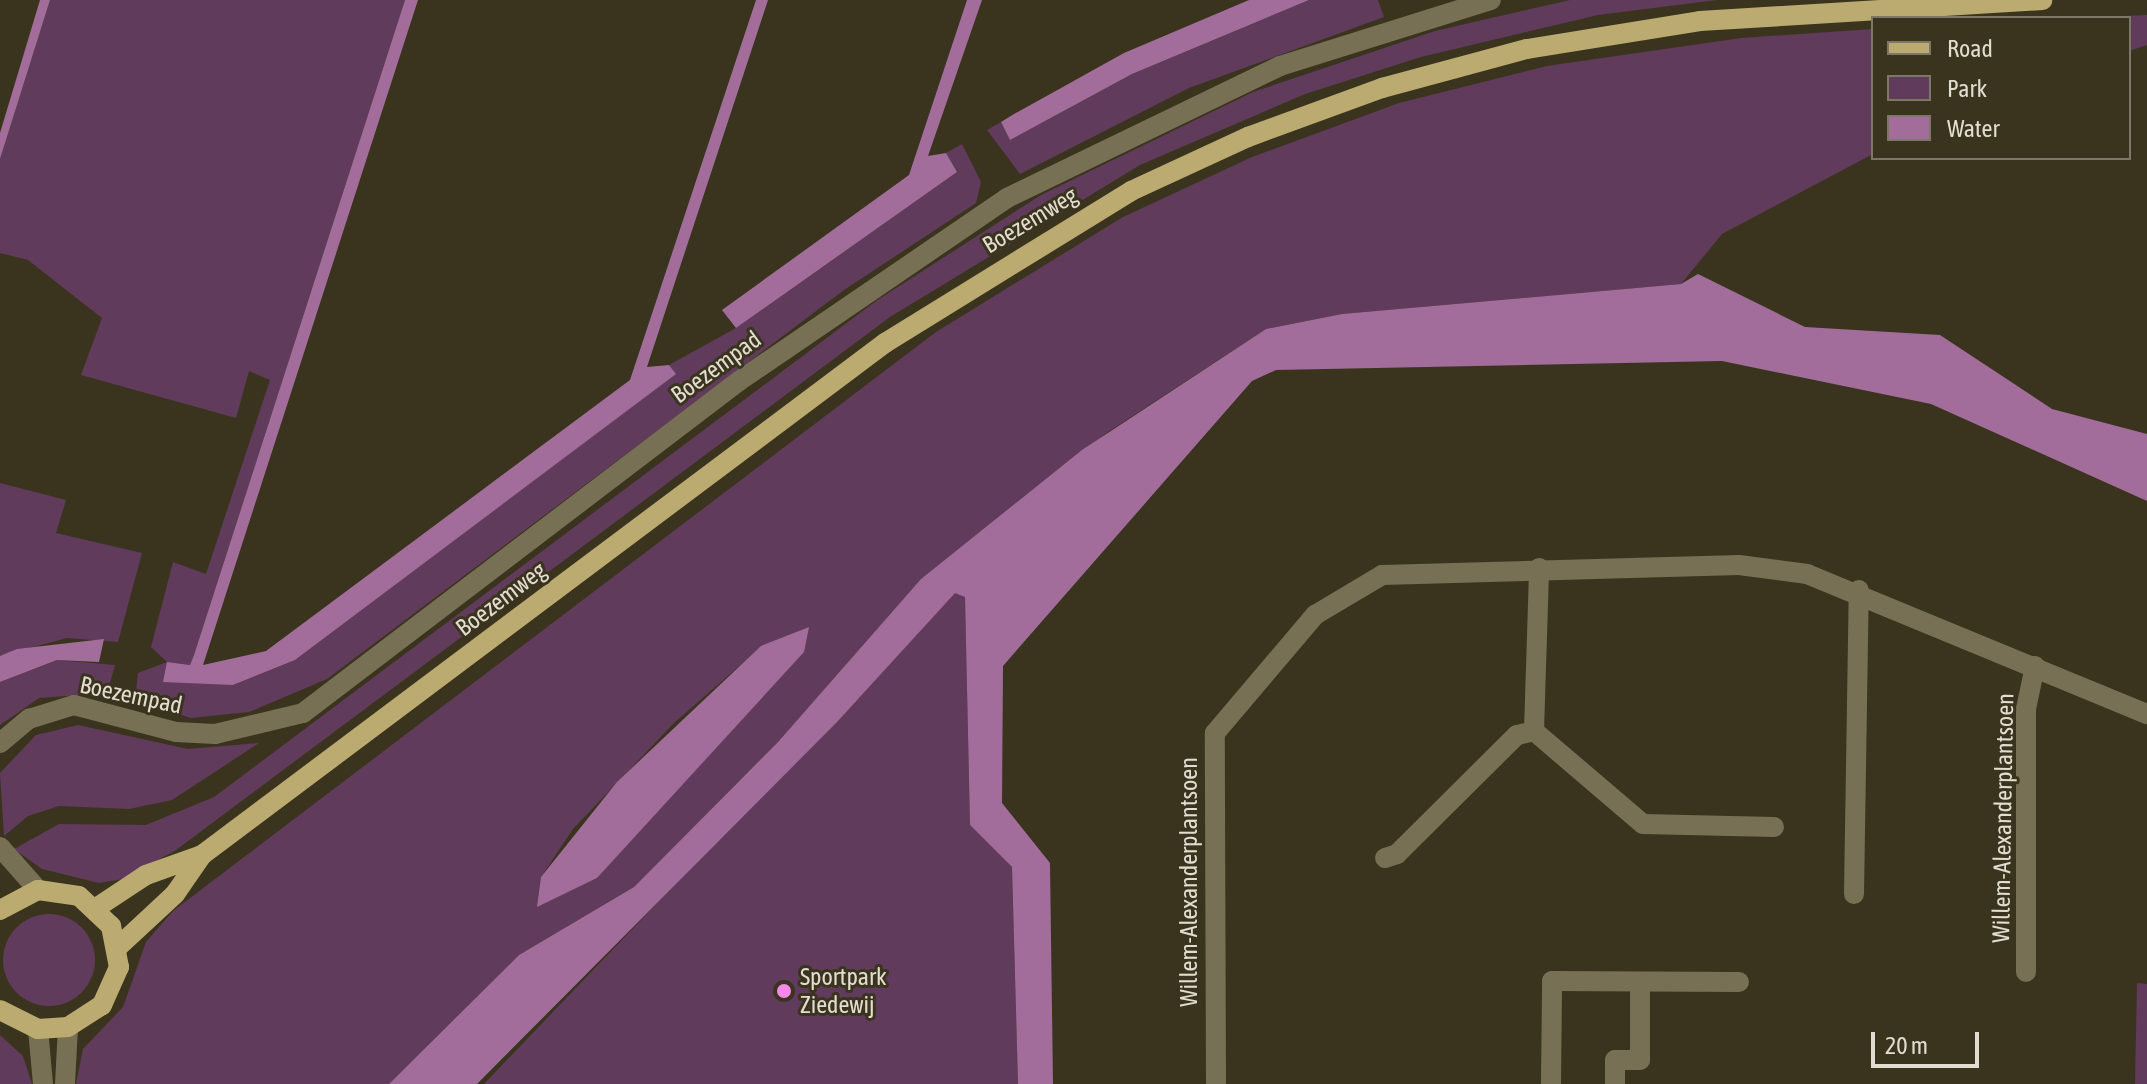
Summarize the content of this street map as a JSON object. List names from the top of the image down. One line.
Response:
{"streets":{"main road":["Boezemweg"],"street":["Boezempad","Willem-Alexanderplantsoen"]},"places":["Sportpark Ziedewij"],"legend":["Road","Park","Water"],"scale_bar":"20 m"}
